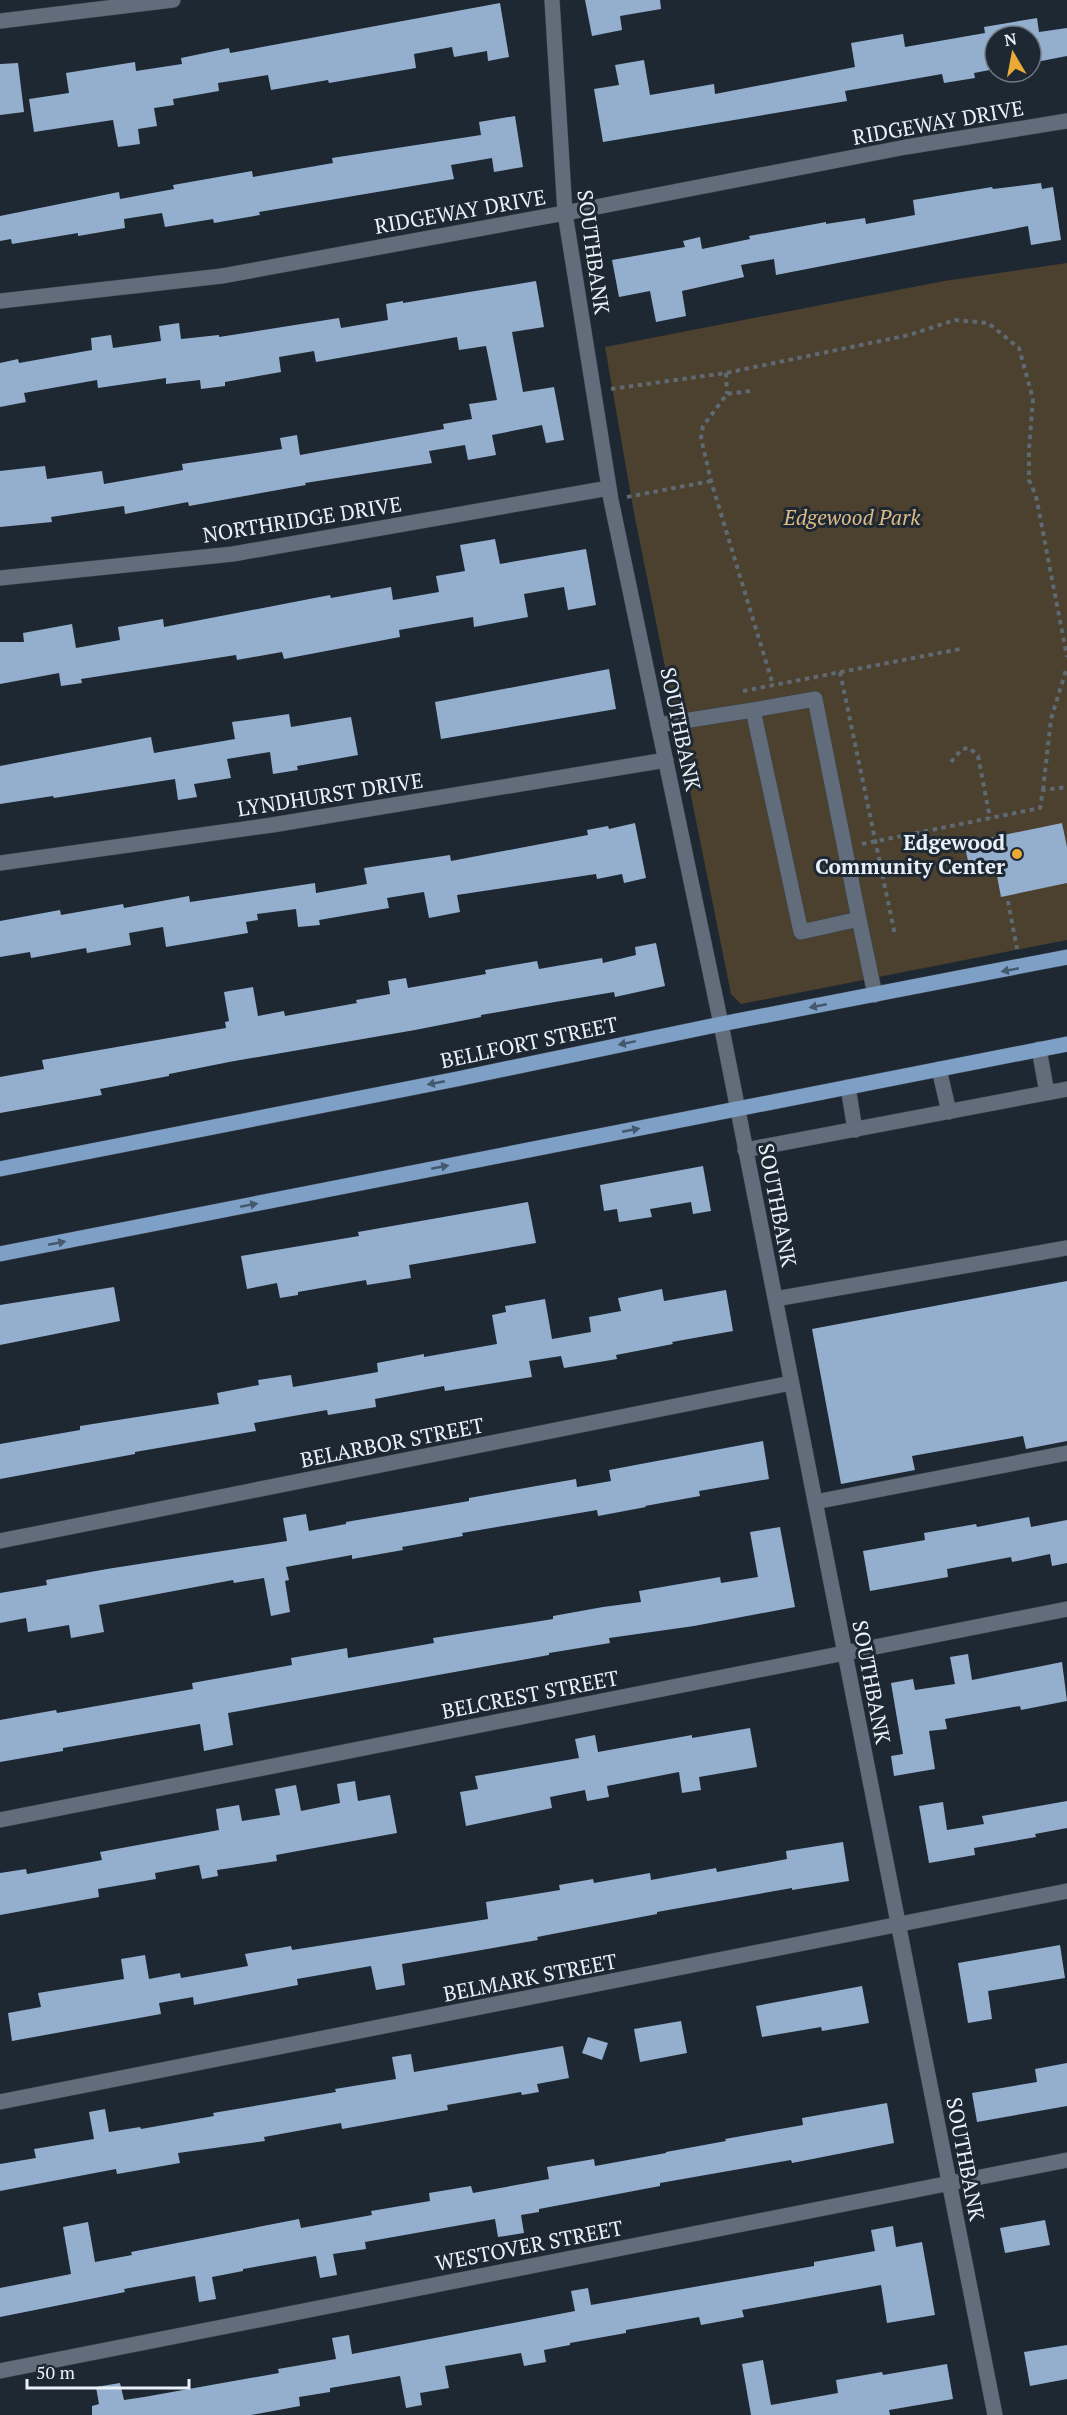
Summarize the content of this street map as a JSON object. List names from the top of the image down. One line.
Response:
{"streets":{"main road":["BELLFORT STREET"],"street":["RIDGEWAY DRIVE","SOUTHBANK","NORTHRIDGE DRIVE","LYNDHURST DRIVE","BELARBOR STREET","BELCREST STREET","BELMARK STREET","WESTOVER STREET"]},"crossings":[["RIDGEWAY DRIVE","SOUTHBANK"],["SOUTHBANK","NORTHRIDGE DRIVE"],["SOUTHBANK","LYNDHURST DRIVE"],["SOUTHBANK","BELLFORT STREET"],["SOUTHBANK","BELARBOR STREET"],["SOUTHBANK","BELCREST STREET"],["SOUTHBANK","BELMARK STREET"],["SOUTHBANK","WESTOVER STREET"]],"parks":["Edgewood Park"],"places":["Edgewood Community Center"],"scale_bar":"50 m","north":"top"}
